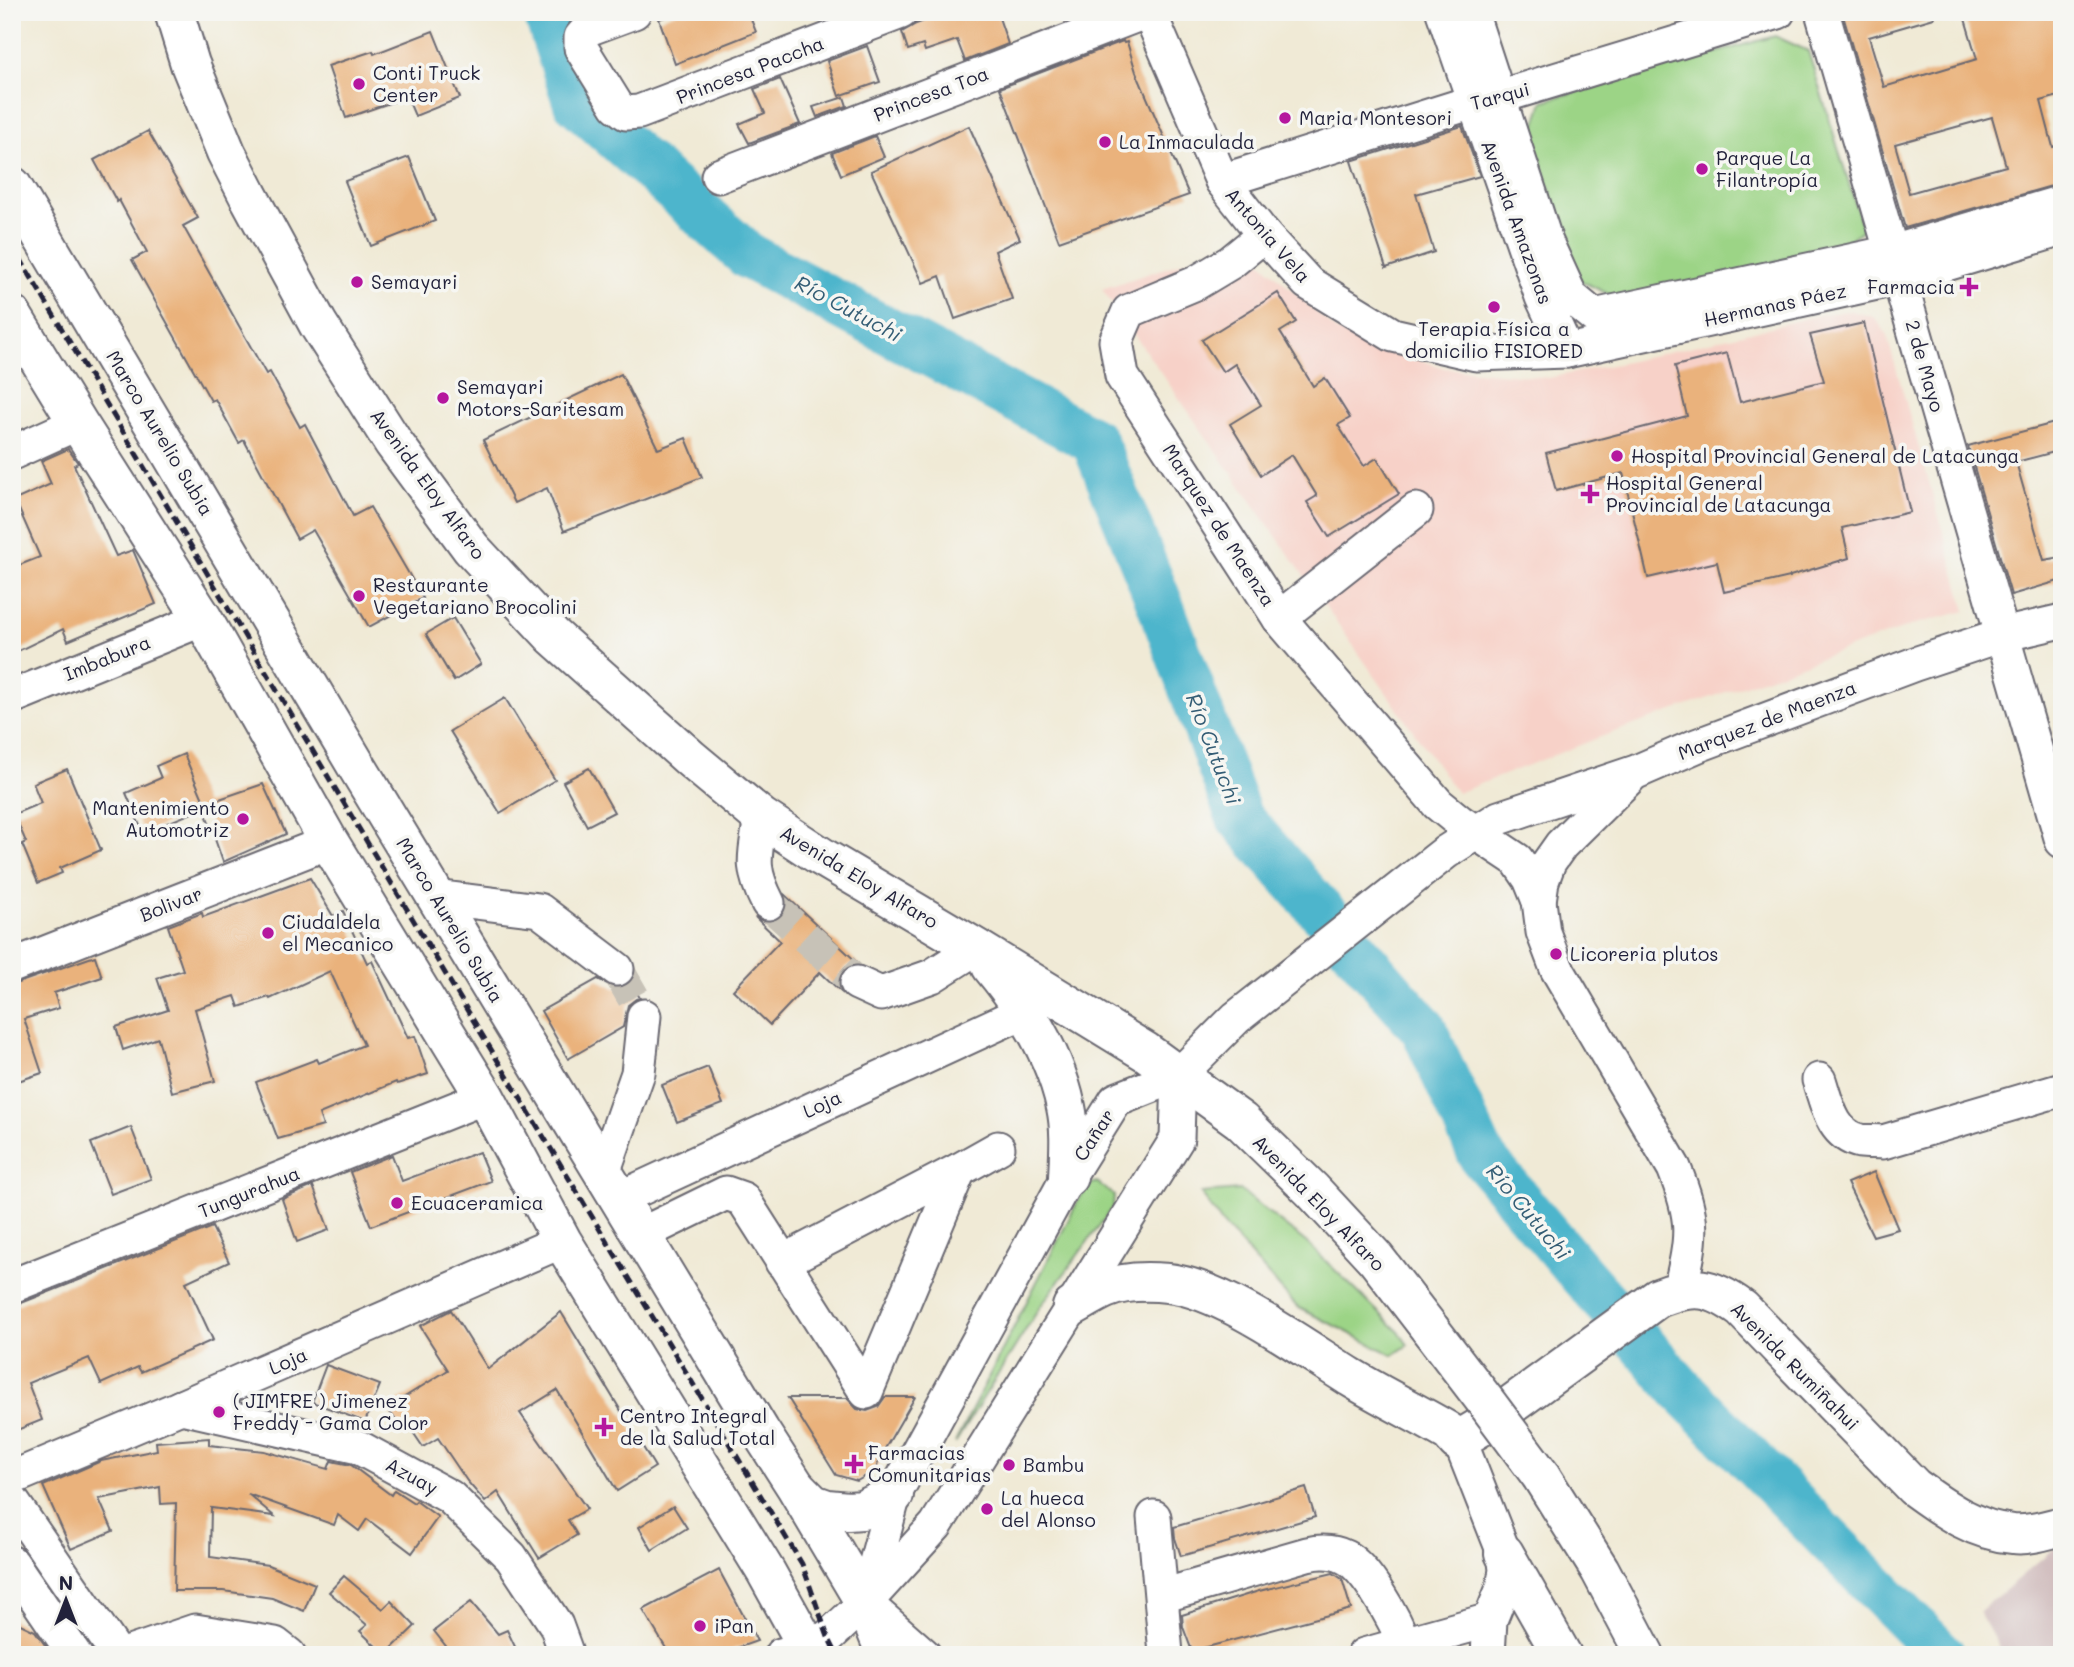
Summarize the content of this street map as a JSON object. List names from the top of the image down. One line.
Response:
{"streets":{"main road":["Marco Aurelio Subia","Avenida Eloy Alfaro","Avenida Rumiñahui"],"street":["Princesa Paccha","Princesa Toa","Tarqui","Avenida Amazonas","Antonia Vela","Hermanas Páez","2 de Mayo","Marquez de Maenza","Imbabura","Bolivar","Loja","Cañar","Tungurahua","Azuay"]},"crossings":[["Princesa Toa","Antonia Vela"],["Tarqui","Avenida Amazonas"],["Tarqui","Antonia Vela"],["Avenida Amazonas","Antonia Vela"],["Avenida Amazonas","Hermanas Páez"],["Antonia Vela","Hermanas Páez"],["Antonia Vela","Marquez de Maenza"],["Hermanas Páez","2 de Mayo"],["2 de Mayo","Marquez de Maenza"],["Marco Aurelio Subia","Loja"],["Marco Aurelio Subia","Cañar"],["Avenida Eloy Alfaro","Marquez de Maenza"],["Avenida Eloy Alfaro","Cañar"],["Marquez de Maenza","Cañar"],["Marquez de Maenza","Avenida Rumiñahui"],["Loja","Azuay"]],"water":["Río Cutuchi"],"places":{"other":["Conti Truck Center","Maria Montesori","La Inmaculada","Parque La Filantropía","Semayari","Terapia Física a domicilio FISIORED","Semayari Motors-Saritesam","Hospital Provincial General de Latacunga","Restaurante Vegetariano Brocolini","Mantenimiento Automotriz","Ciudaldela el Mecanico","Licoreria plutos","Ecuaceramica","( JIMFRE ) Jimenez Freddy - Gama Color","Bambu","La hueca del Alonso","iPan"],"health":["Farmacia","Hospital General Provincial de Latacunga","Centro Integral de la Salud Total","Farmacias Comunitarias"]},"north":"top"}
